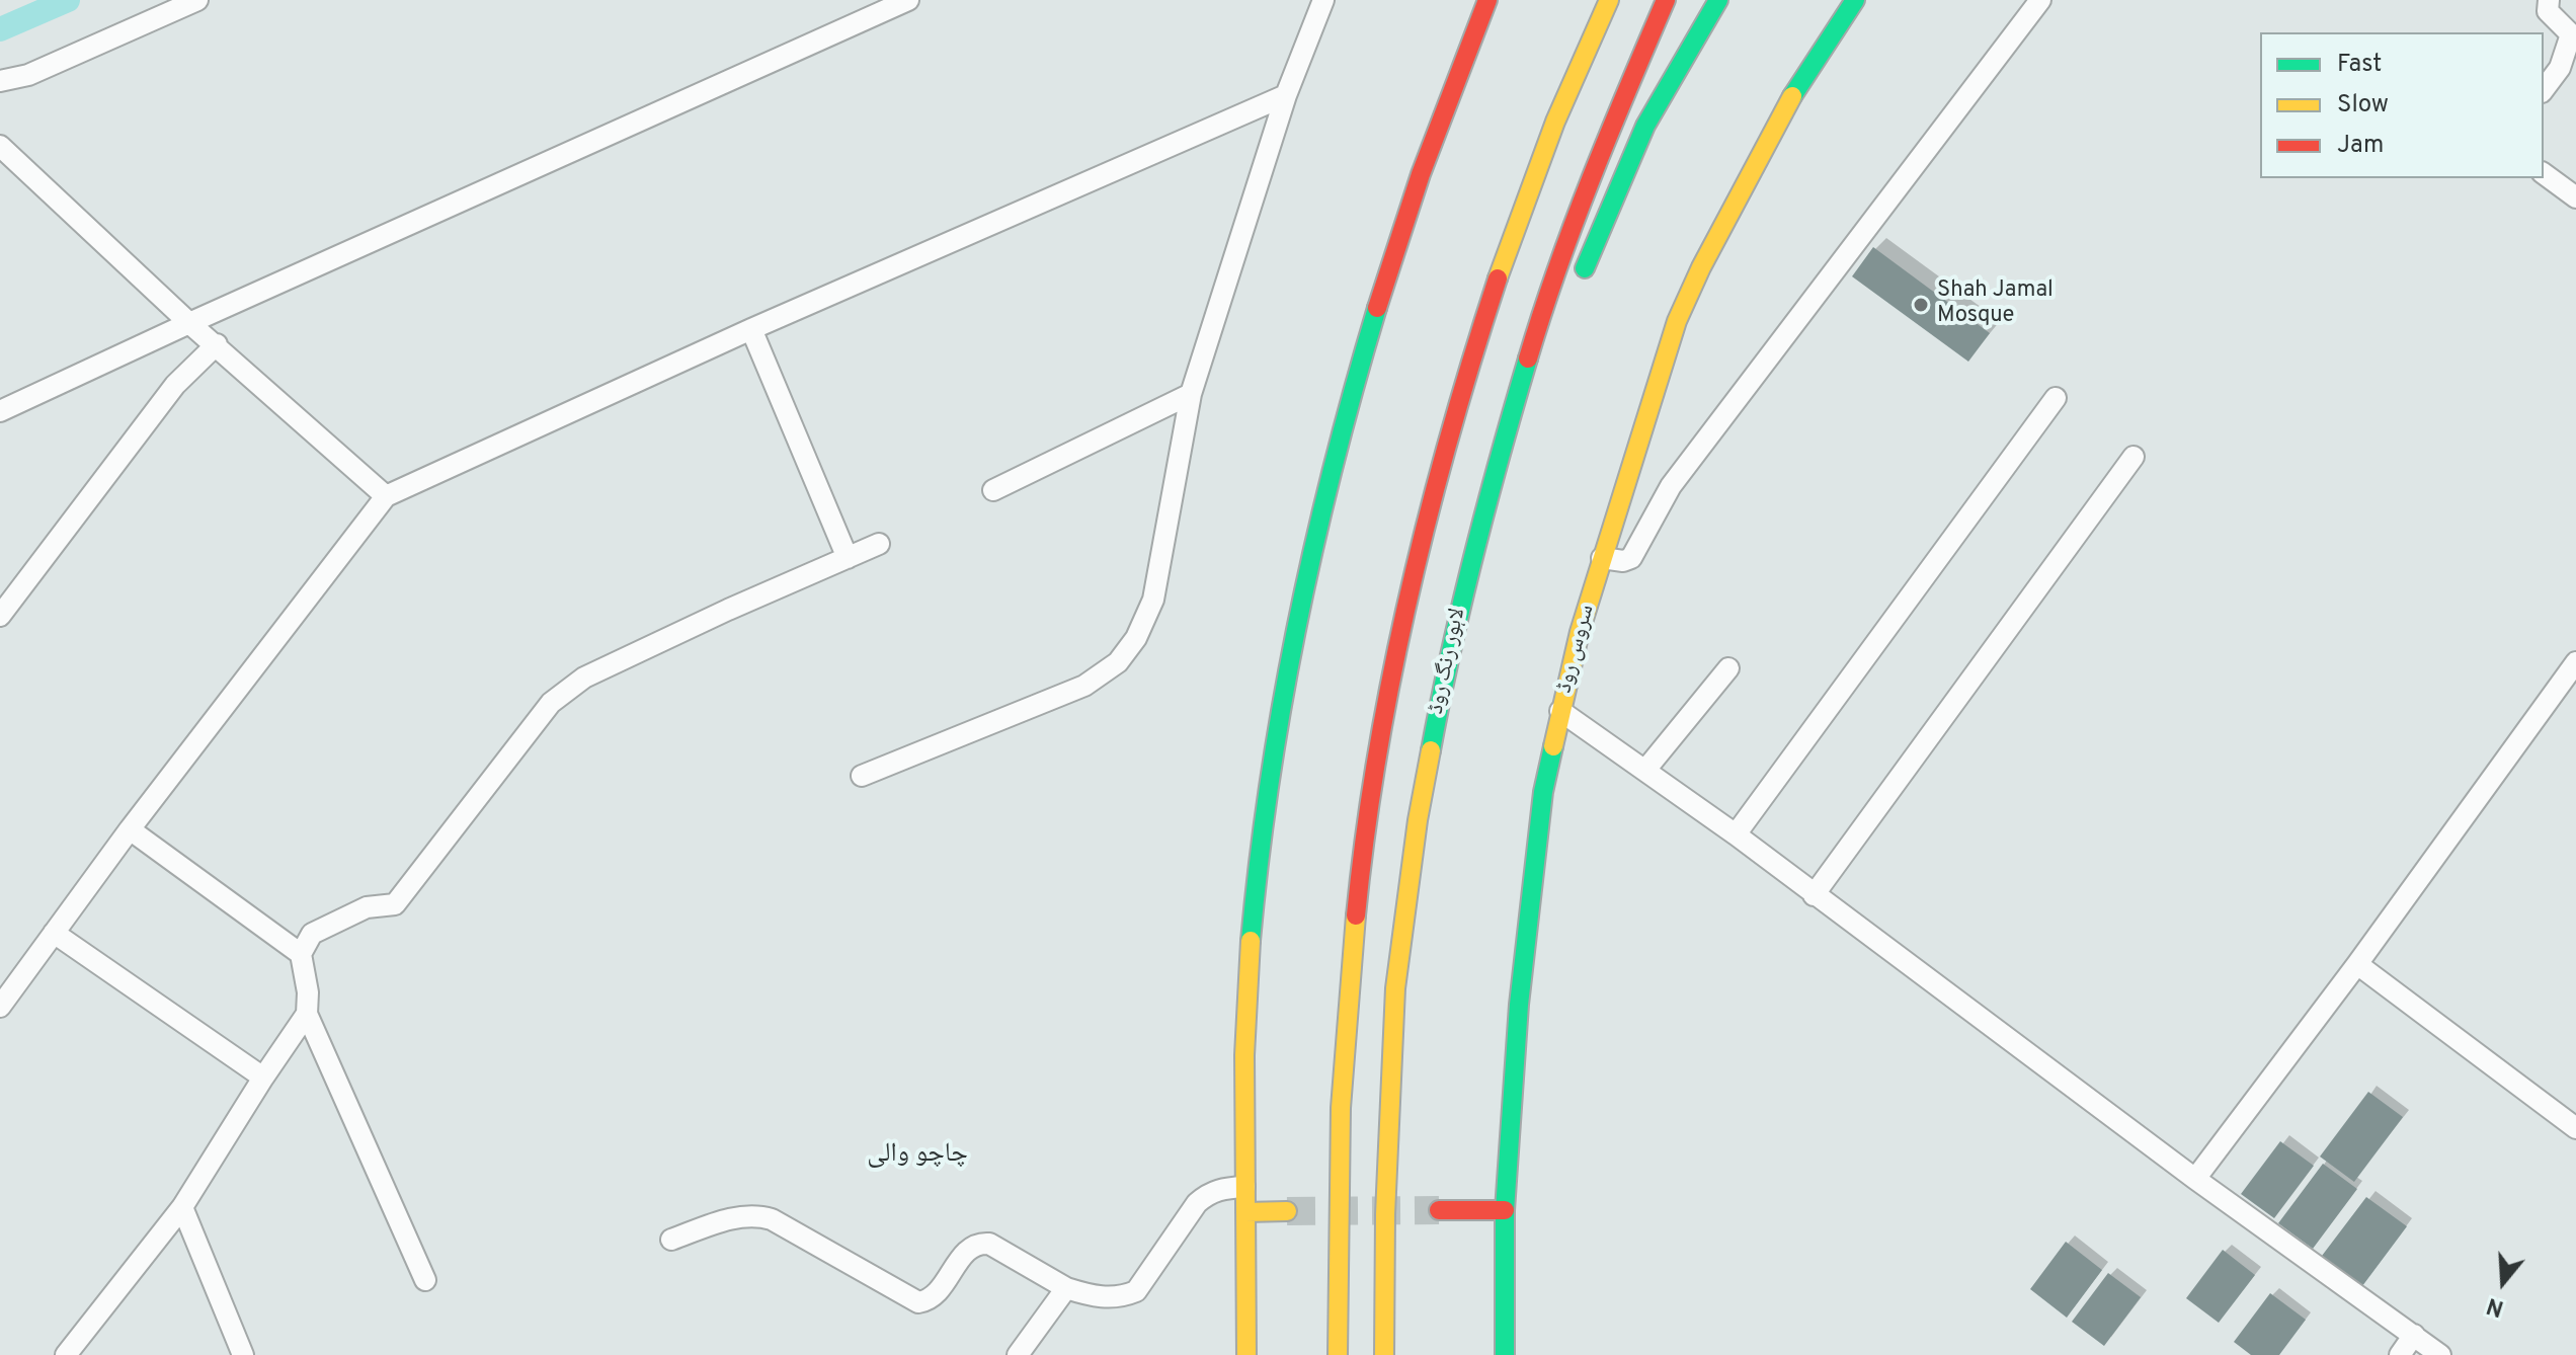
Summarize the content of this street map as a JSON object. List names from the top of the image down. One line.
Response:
{"streets":{"main road":["سروس روڈ","لاہور رنگ روڈ"]},"districts":["چاچو والی"],"places":["Shah Jamal Mosque"],"legend":["Fast","Slow","Jam"],"north":"bottom"}
